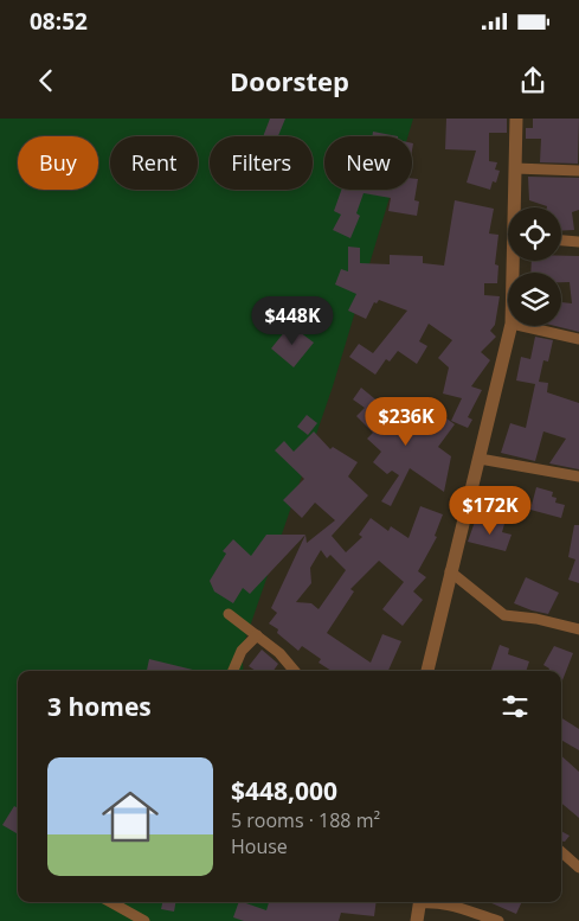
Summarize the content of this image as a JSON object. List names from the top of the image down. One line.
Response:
{"page":{"status":"08:52","header":"Doorstep","chip":["Buy","Rent","Filters","New"],"price":["$448K","$236K","$172K"],"heading":"3 homes","list":[{"name":"$448,000","note":"5 rooms · 188 m² · House"}]}}
